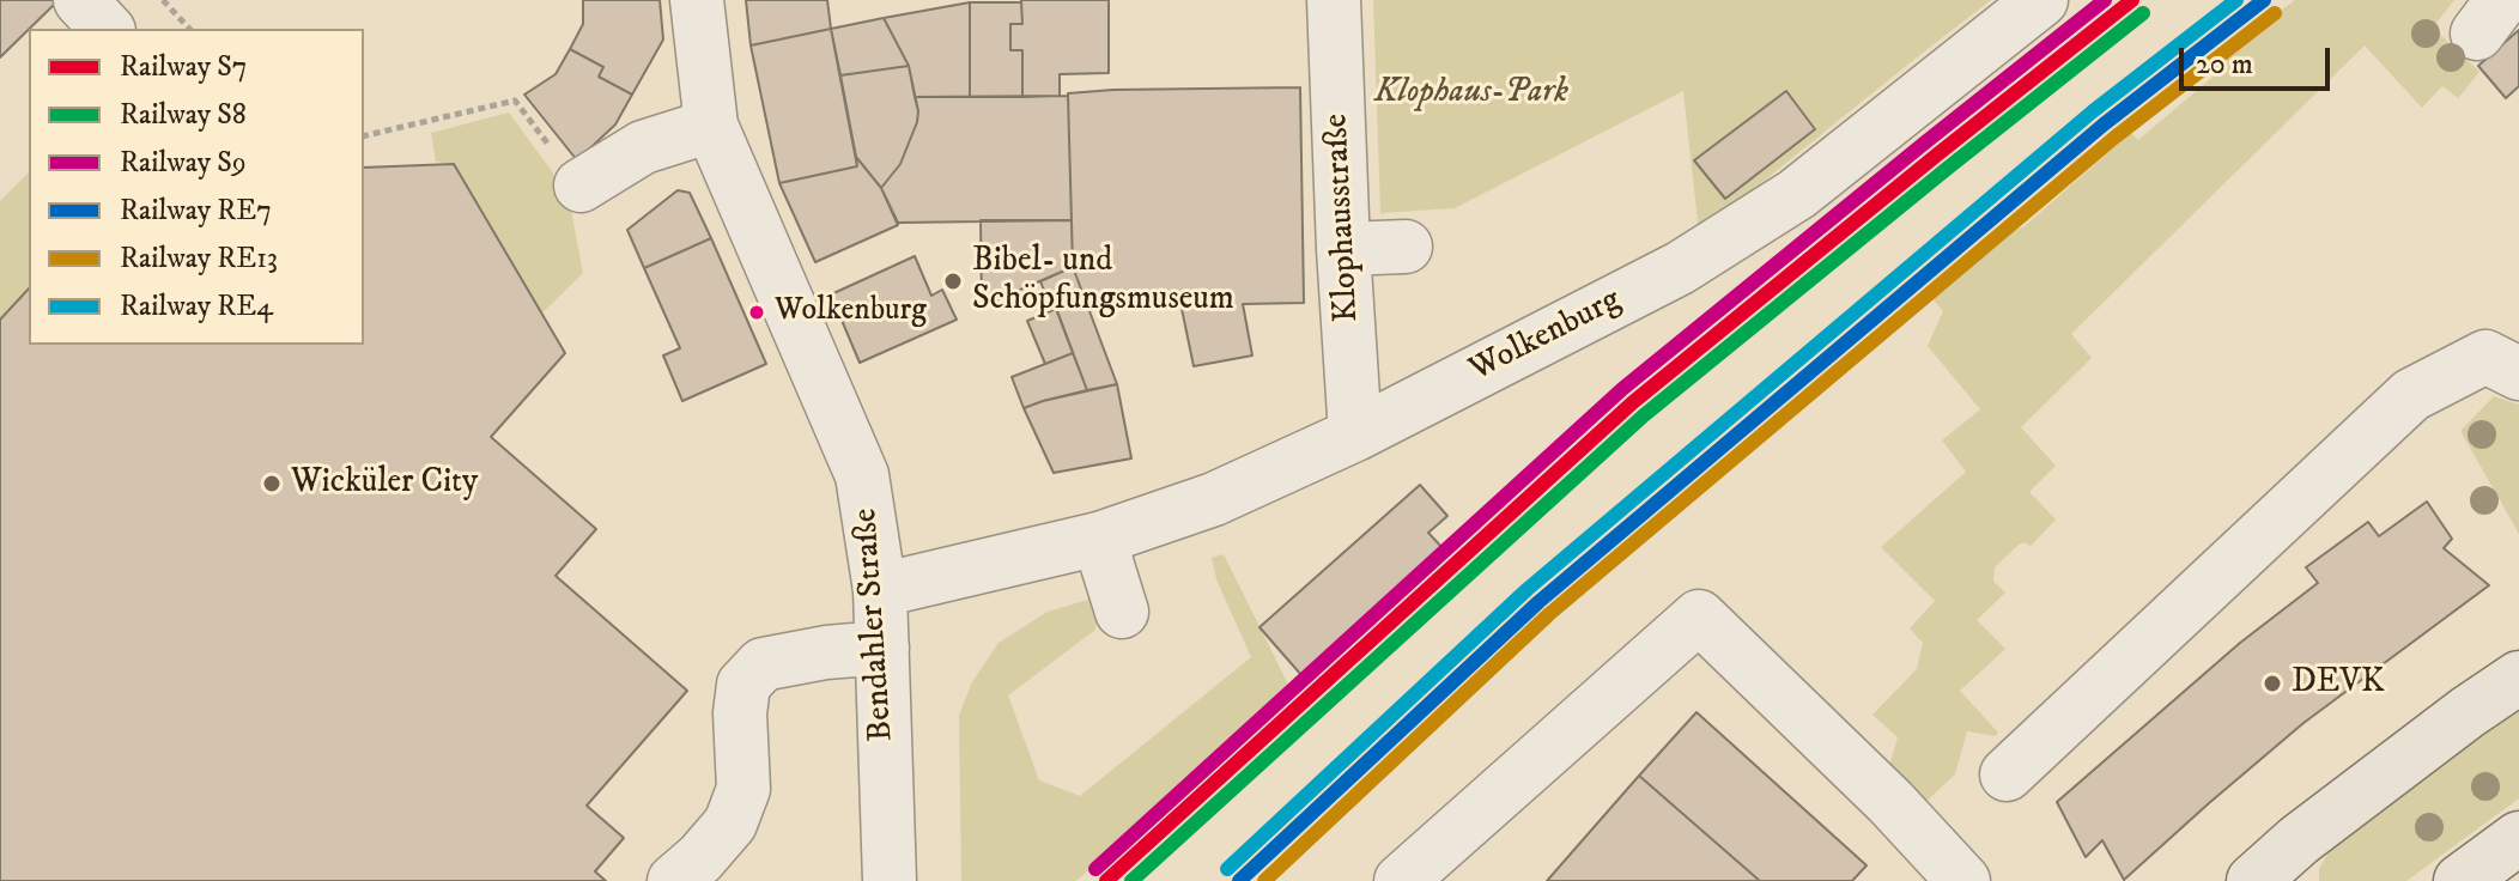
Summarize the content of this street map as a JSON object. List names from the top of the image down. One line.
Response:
{"streets":{"street":["Klophausstraße","Wolkenburg","Bendahler Straße"]},"crossings":[["Klophausstraße","Wolkenburg"],["Wolkenburg","Bendahler Straße"]],"parks":["Klophaus-Park"],"places":["Bibel- und Schöpfungsmuseum","Wolkenburg","Wicküler City","DEVK"],"lines":["rail line S7","rail line S9","rail line RE7","rail line RE4","rail line S8","rail line RE13"],"legend":["Railway S7","Railway S8","Railway S9","Railway RE7","Railway RE13","Railway RE4"],"scale_bar":"20 m"}
